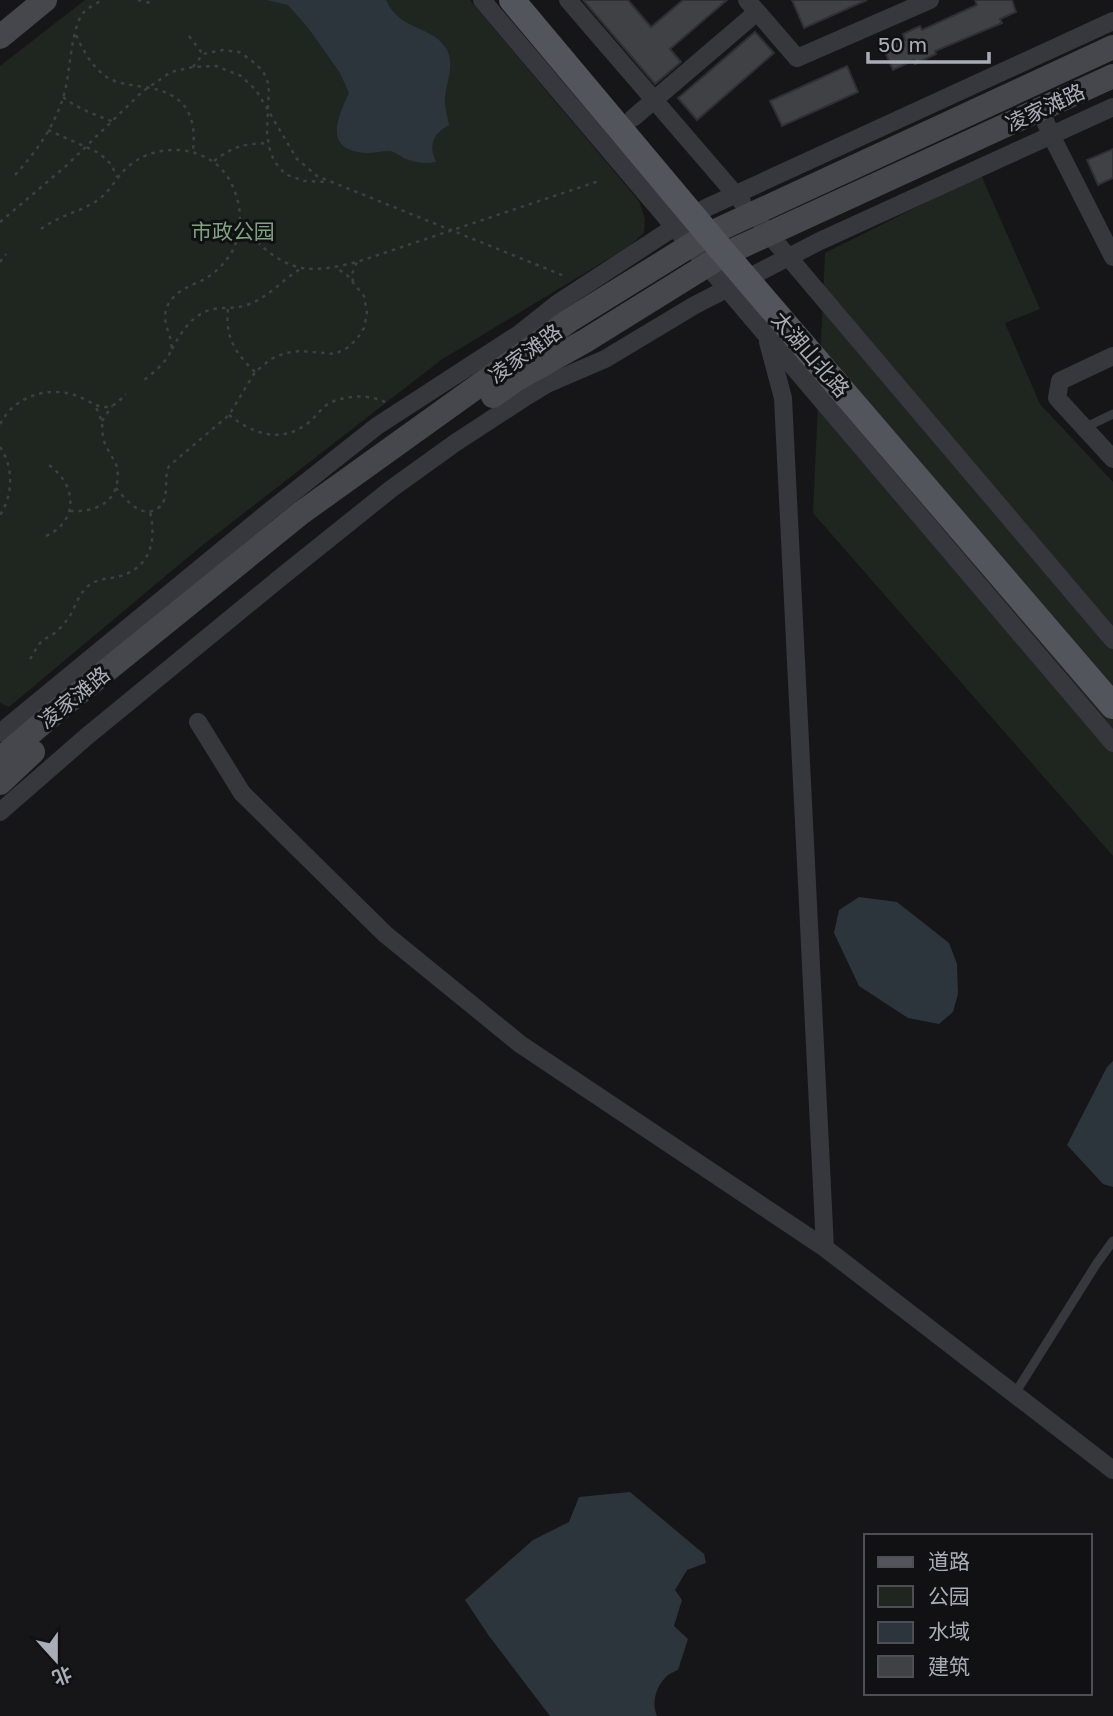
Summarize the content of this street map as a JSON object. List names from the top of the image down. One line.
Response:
{"streets":{"main road":["凌家滩路","太湖山北路"]},"crossings":[["凌家滩路","太湖山北路"]],"parks":["市政公园"],"legend":["道路","公园","水域","建筑"],"scale_bar":"50 m","north":"bottom"}
